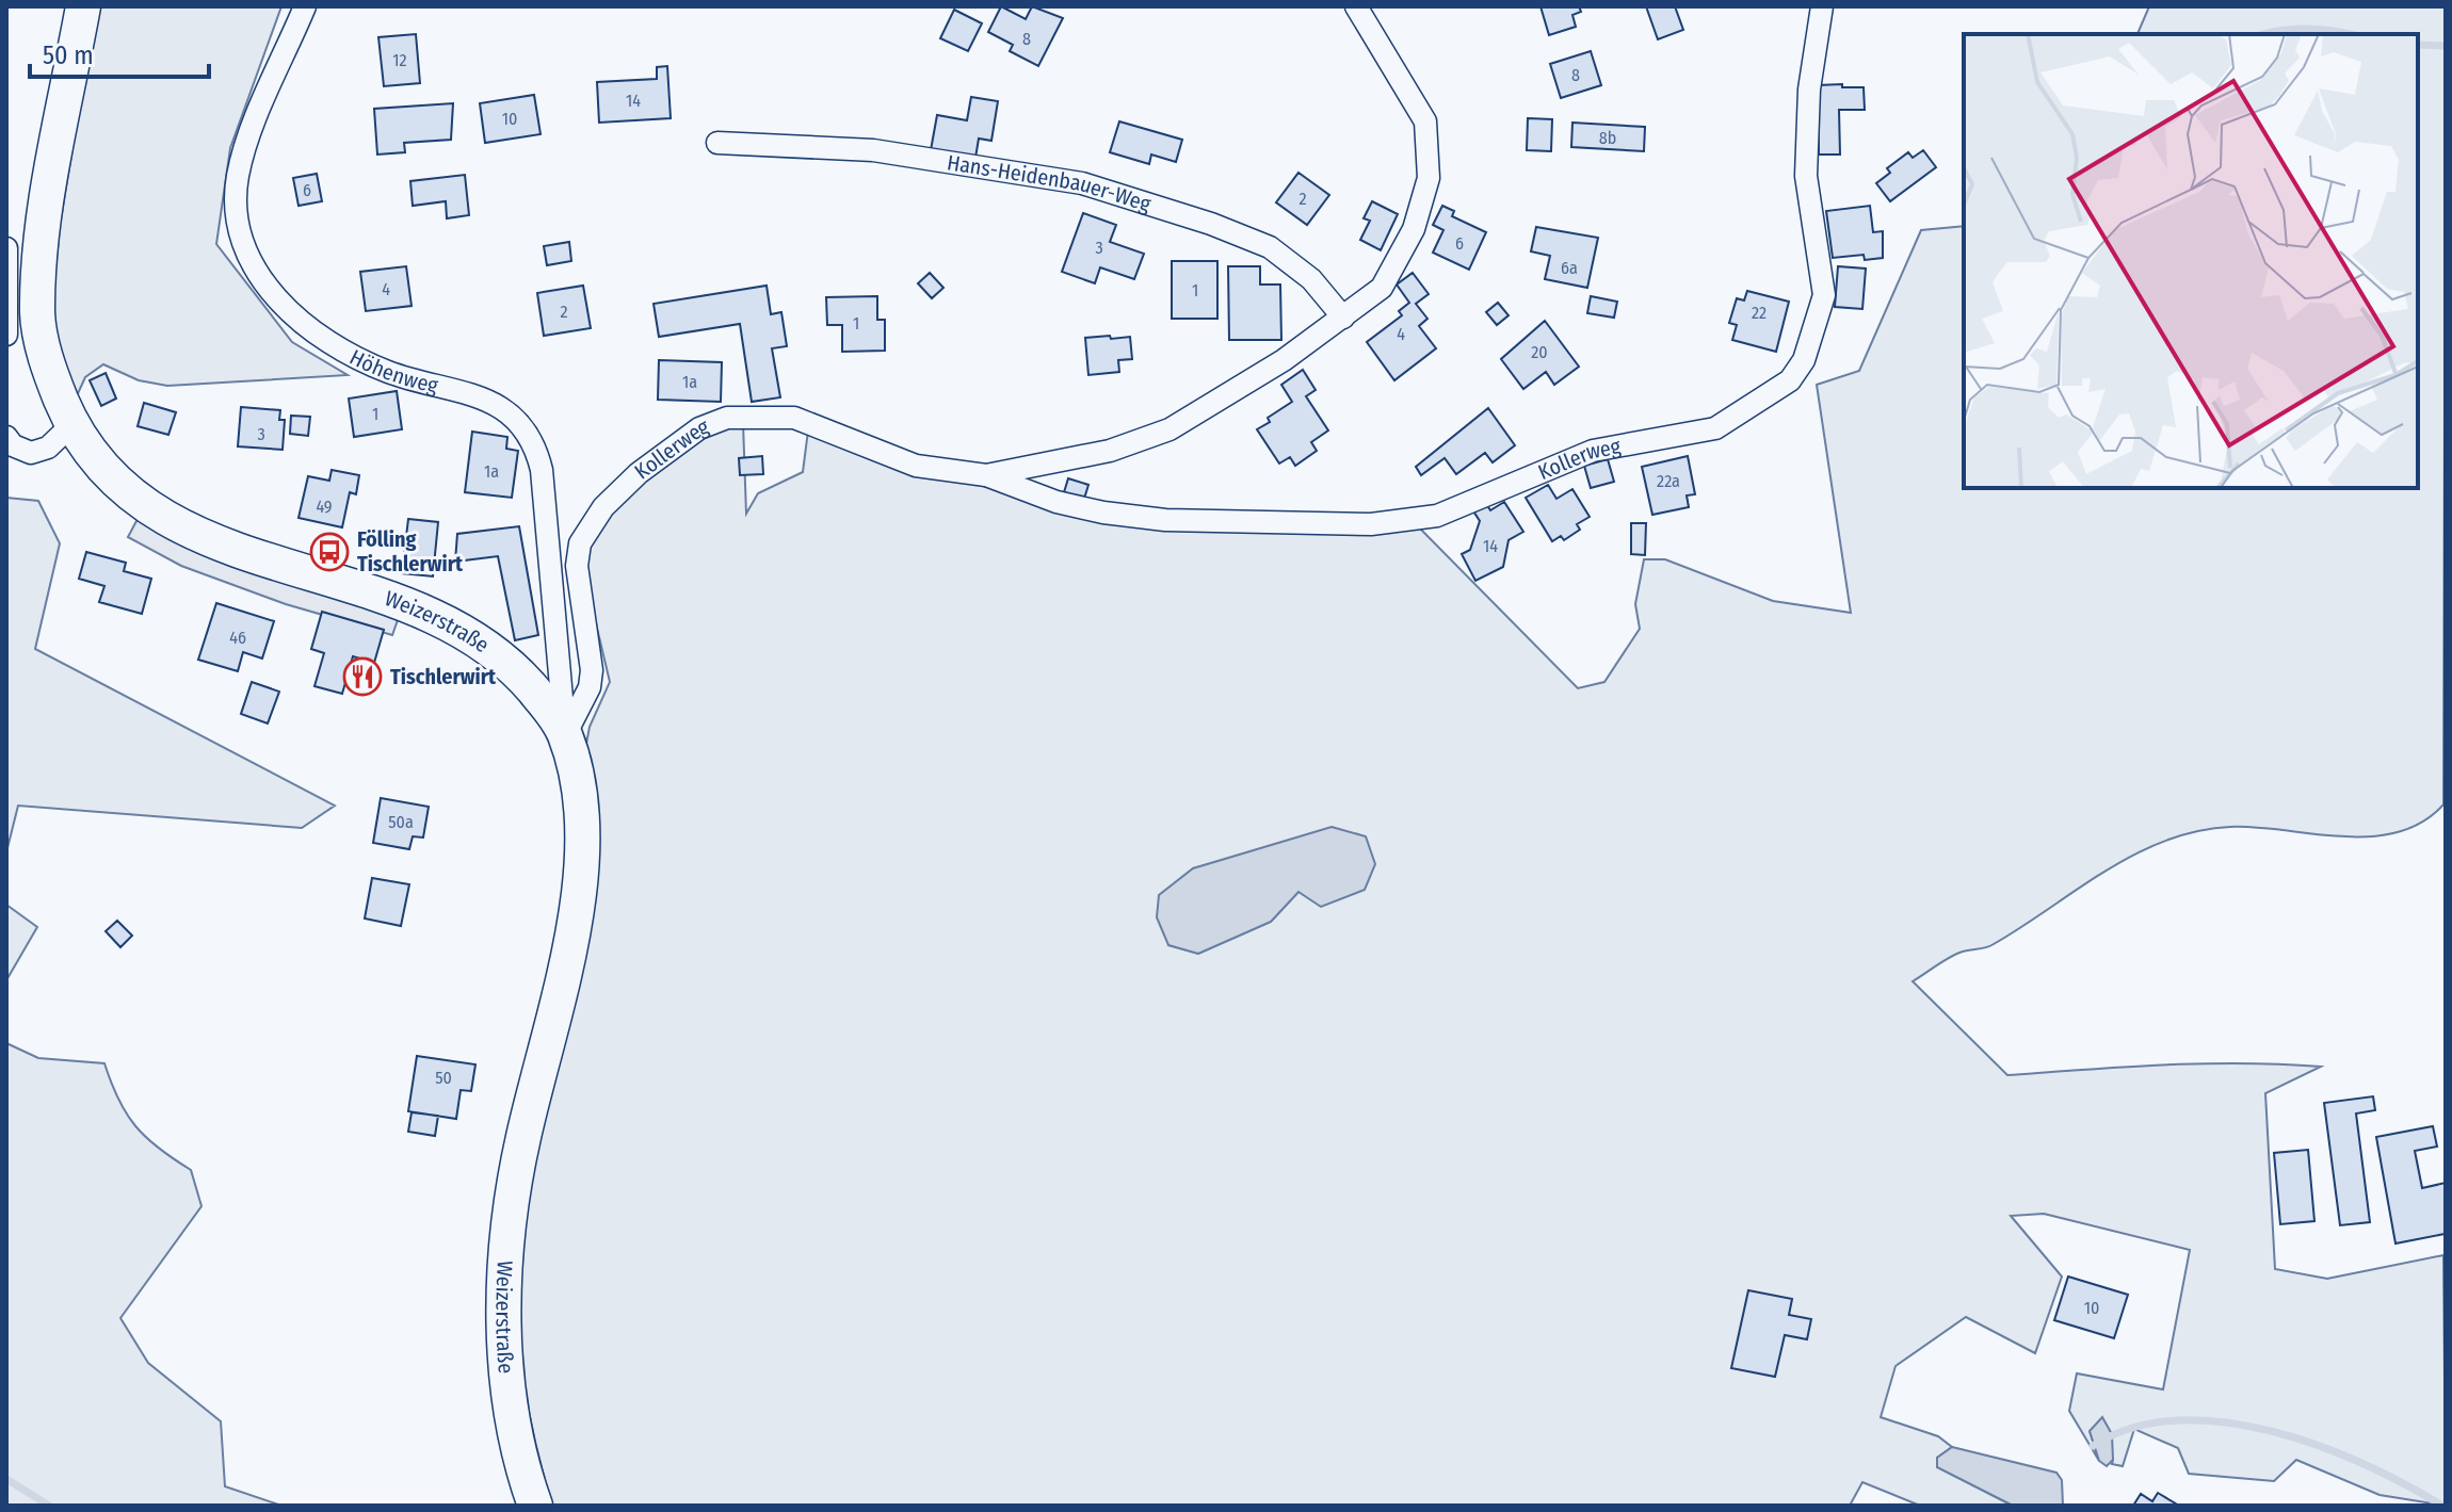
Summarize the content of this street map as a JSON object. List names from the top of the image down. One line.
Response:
{"streets":{"main road":["Weizerstraße"],"street":["Hans-Heidenbauer-Weg","Höhenweg","Kollerweg"]},"crossings":[["Hans-Heidenbauer-Weg","Kollerweg"],["Höhenweg","Kollerweg"],["Höhenweg","Weizerstraße"],["Kollerweg","Weizerstraße"]],"places":{"bus stop":["Fölling Tischlerwirt"],"restaurant":["Tischlerwirt"]},"house_numbers":["8","12","8","14","10","8b","6","2","6","3","6a","4","1","2","22","1","4","20","1a","1","3","1a","22a","49","14","46","50a","50","10"],"scale_bar":"50 m"}
